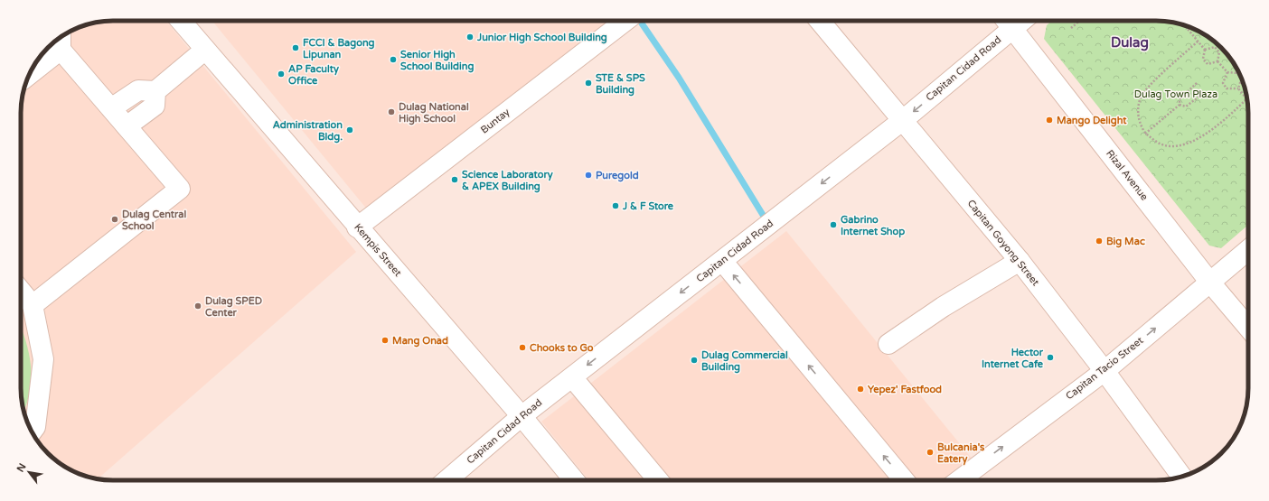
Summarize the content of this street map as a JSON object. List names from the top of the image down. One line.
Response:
{"streets":{"street":["Capitan Cidad Road","Buntay","Rizal Avenue","Capitan Goyong Street","Kempis Street","Capitan Tacio Street"]},"crossings":[["Capitan Cidad Road","Rizal Avenue"],["Capitan Cidad Road","Capitan Goyong Street"],["Capitan Cidad Road","Kempis Street"],["Buntay","Kempis Street"],["Rizal Avenue","Capitan Tacio Street"],["Capitan Goyong Street","Capitan Tacio Street"]],"one_way":["Capitan Cidad Road"],"districts":["Dulag"],"parks":["Dulag Town Plaza"],"places":["Junior High School Building","FCCI & Bagong Lipunan","Senior High School Building","AP Faculty Office","STE & SPS Building","Dulag National High School","Mango Delight","Administration Bldg.","Puregold","Science Laboratory & APEX Building","J & F Store","Dulag Central School","Gabrino Internet Shop","Big Mac","Dulag SPED Center","Mang Onad","Chooks to Go","Hector Internet Cafe","Dulag Commercial Building","Yepez' Fastfood","Bulcania's Eatery"],"north":"top left"}
